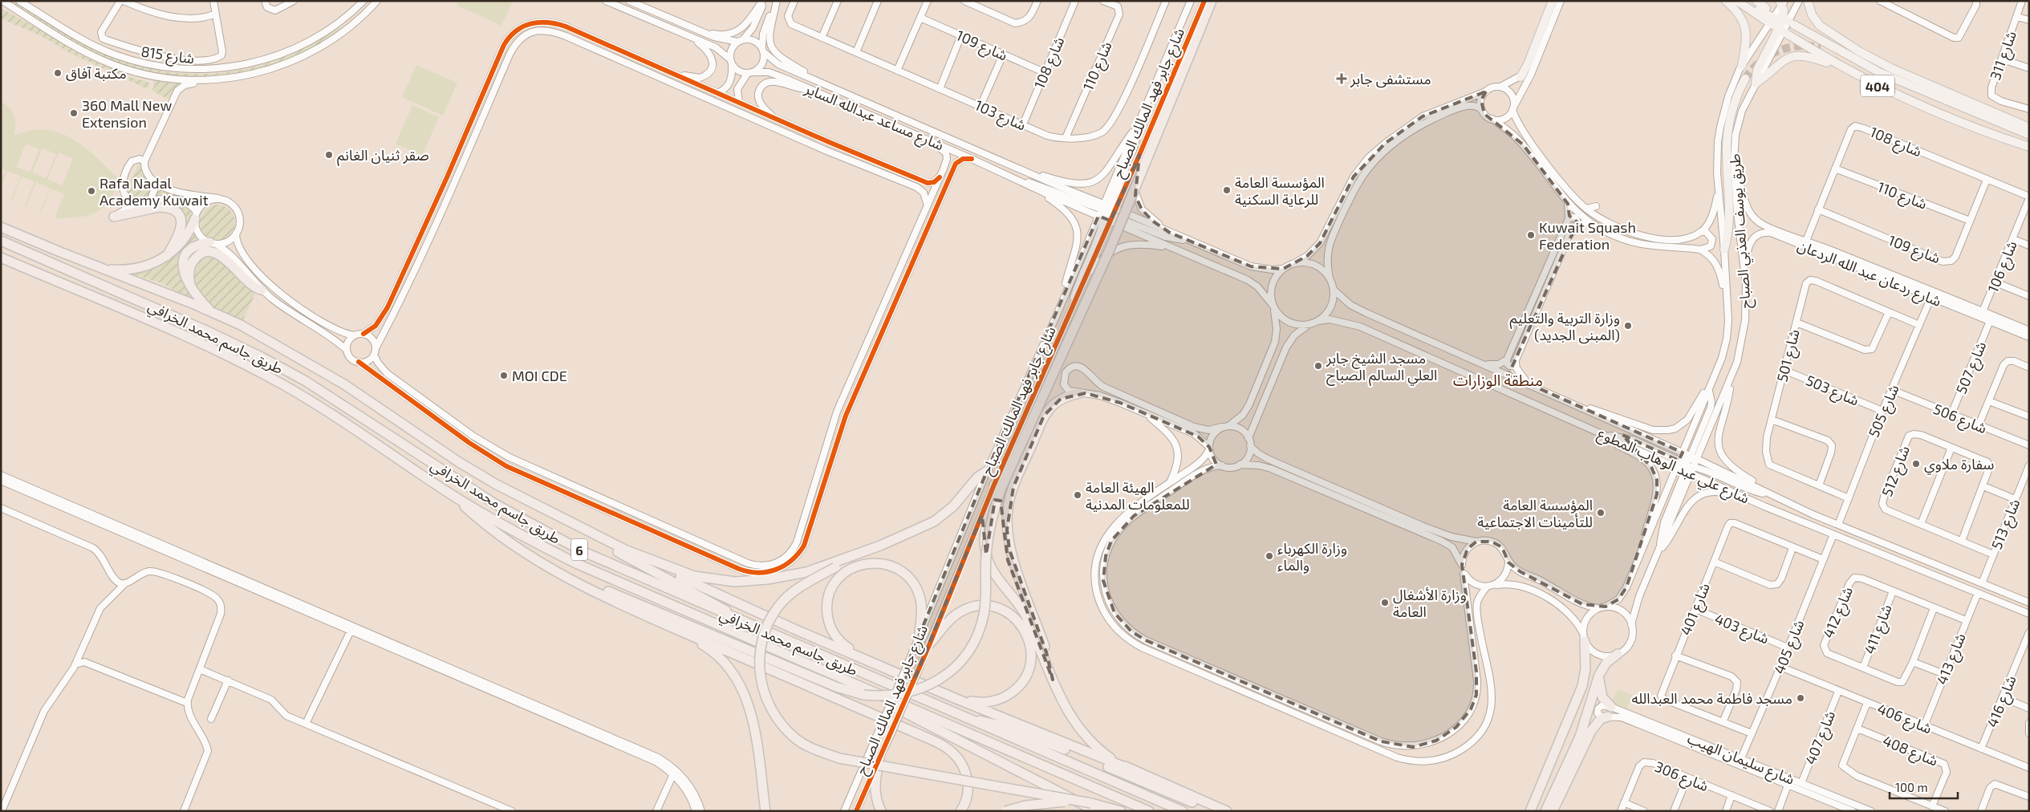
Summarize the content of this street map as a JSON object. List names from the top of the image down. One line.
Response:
{"streets":{"highway":["طريق جاسم محمد الخرافي","6"],"main road":["404"],"street":["شارع 109","شارع 815","شارع 311","شارع 108","شارع 110","شارع جابر فهد المالك الصباح","شارع 103","شارع مساعد عبدالله الساير","طريق يوسف العذبي الصباح","شارع 106","شارع ردعان عبد الله الردعان","شارع 501","شارع 507","شارع 503","شارع 505","شارع 506","شارع علي عبد الوهاب المطوع","شارع 512","شارع 513","شارع 401","شارع 412","شارع 403","شارع 411","شارع 405","شارع 413","شارع 416","شارع 406","شارع 407","شارع 408","شارع سليمان الهيب","شارع 306"]},"crossings":[["شارع 109","شارع 108"],["شارع 109","شارع 110"],["شارع 108","شارع 110"],["شارع 108","شارع 103"],["شارع 108","شارع 106"],["شارع 108","شارع ردعان عبد الله الردعان"],["شارع 110","شارع 103"],["404","طريق يوسف العذبي الصباح"],["شارع جابر فهد المالك الصباح","شارع مساعد عبدالله الساير"],["شارع مساعد عبدالله الساير","شارع علي عبد الوهاب المطوع"],["طريق يوسف العذبي الصباح","شارع ردعان عبد الله الردعان"],["طريق يوسف العذبي الصباح","شارع علي عبد الوهاب المطوع"],["شارع 106","شارع ردعان عبد الله الردعان"],["شارع ردعان عبد الله الردعان","شارع 507"],["شارع ردعان عبد الله الردعان","شارع 505"],["شارع 501","شارع 503"],["شارع 501","شارع 505"],["شارع 507","شارع 506"],["شارع 503","شارع 505"],["شارع 505","شارع 506"],["شارع 505","شارع علي عبد الوهاب المطوع"],["شارع علي عبد الوهاب المطوع","شارع 513"],["شارع علي عبد الوهاب المطوع","شارع 405"],["شارع علي عبد الوهاب المطوع","شارع 413"],["شارع 512","شارع 513"],["شارع 401","شارع 403"],["شارع 401","شارع 405"],["شارع 412","شارع 411"],["شارع 412","شارع 413"],["شارع 403","شارع 405"],["شارع 405","شارع 406"],["شارع 405","شارع سليمان الهيب"],["شارع 413","شارع 406"],["شارع 416","شارع 406"],["شارع 406","شارع 407"],["شارع 407","شارع سليمان الهيب"]],"districts":["منطقة الوزارات"],"places":{"other":["مكتبة آفاق","360 Mall New Extension","صقر ثنيان الغانم","المؤسسة العامة للرعاية السكنية","Rafa Nadal Academy Kuwait","Kuwait Squash Federation","وزارة التربية والتعليم (المبنى الجديد)","مسجد الشيخ جابر العلي السالم الصباح","MOI CDE","سفارة ملاوي","الهيئة العامة للمعلومات المدنية","المؤسسة العامة للتأمينات الاجتماعية","وزارة الكهرباء والماء","وزارة الأشغال العامة","مسجد فاطمة محمد العبدالله"],"health":["مستشفى جابر"]},"scale_bar":"100 m"}
